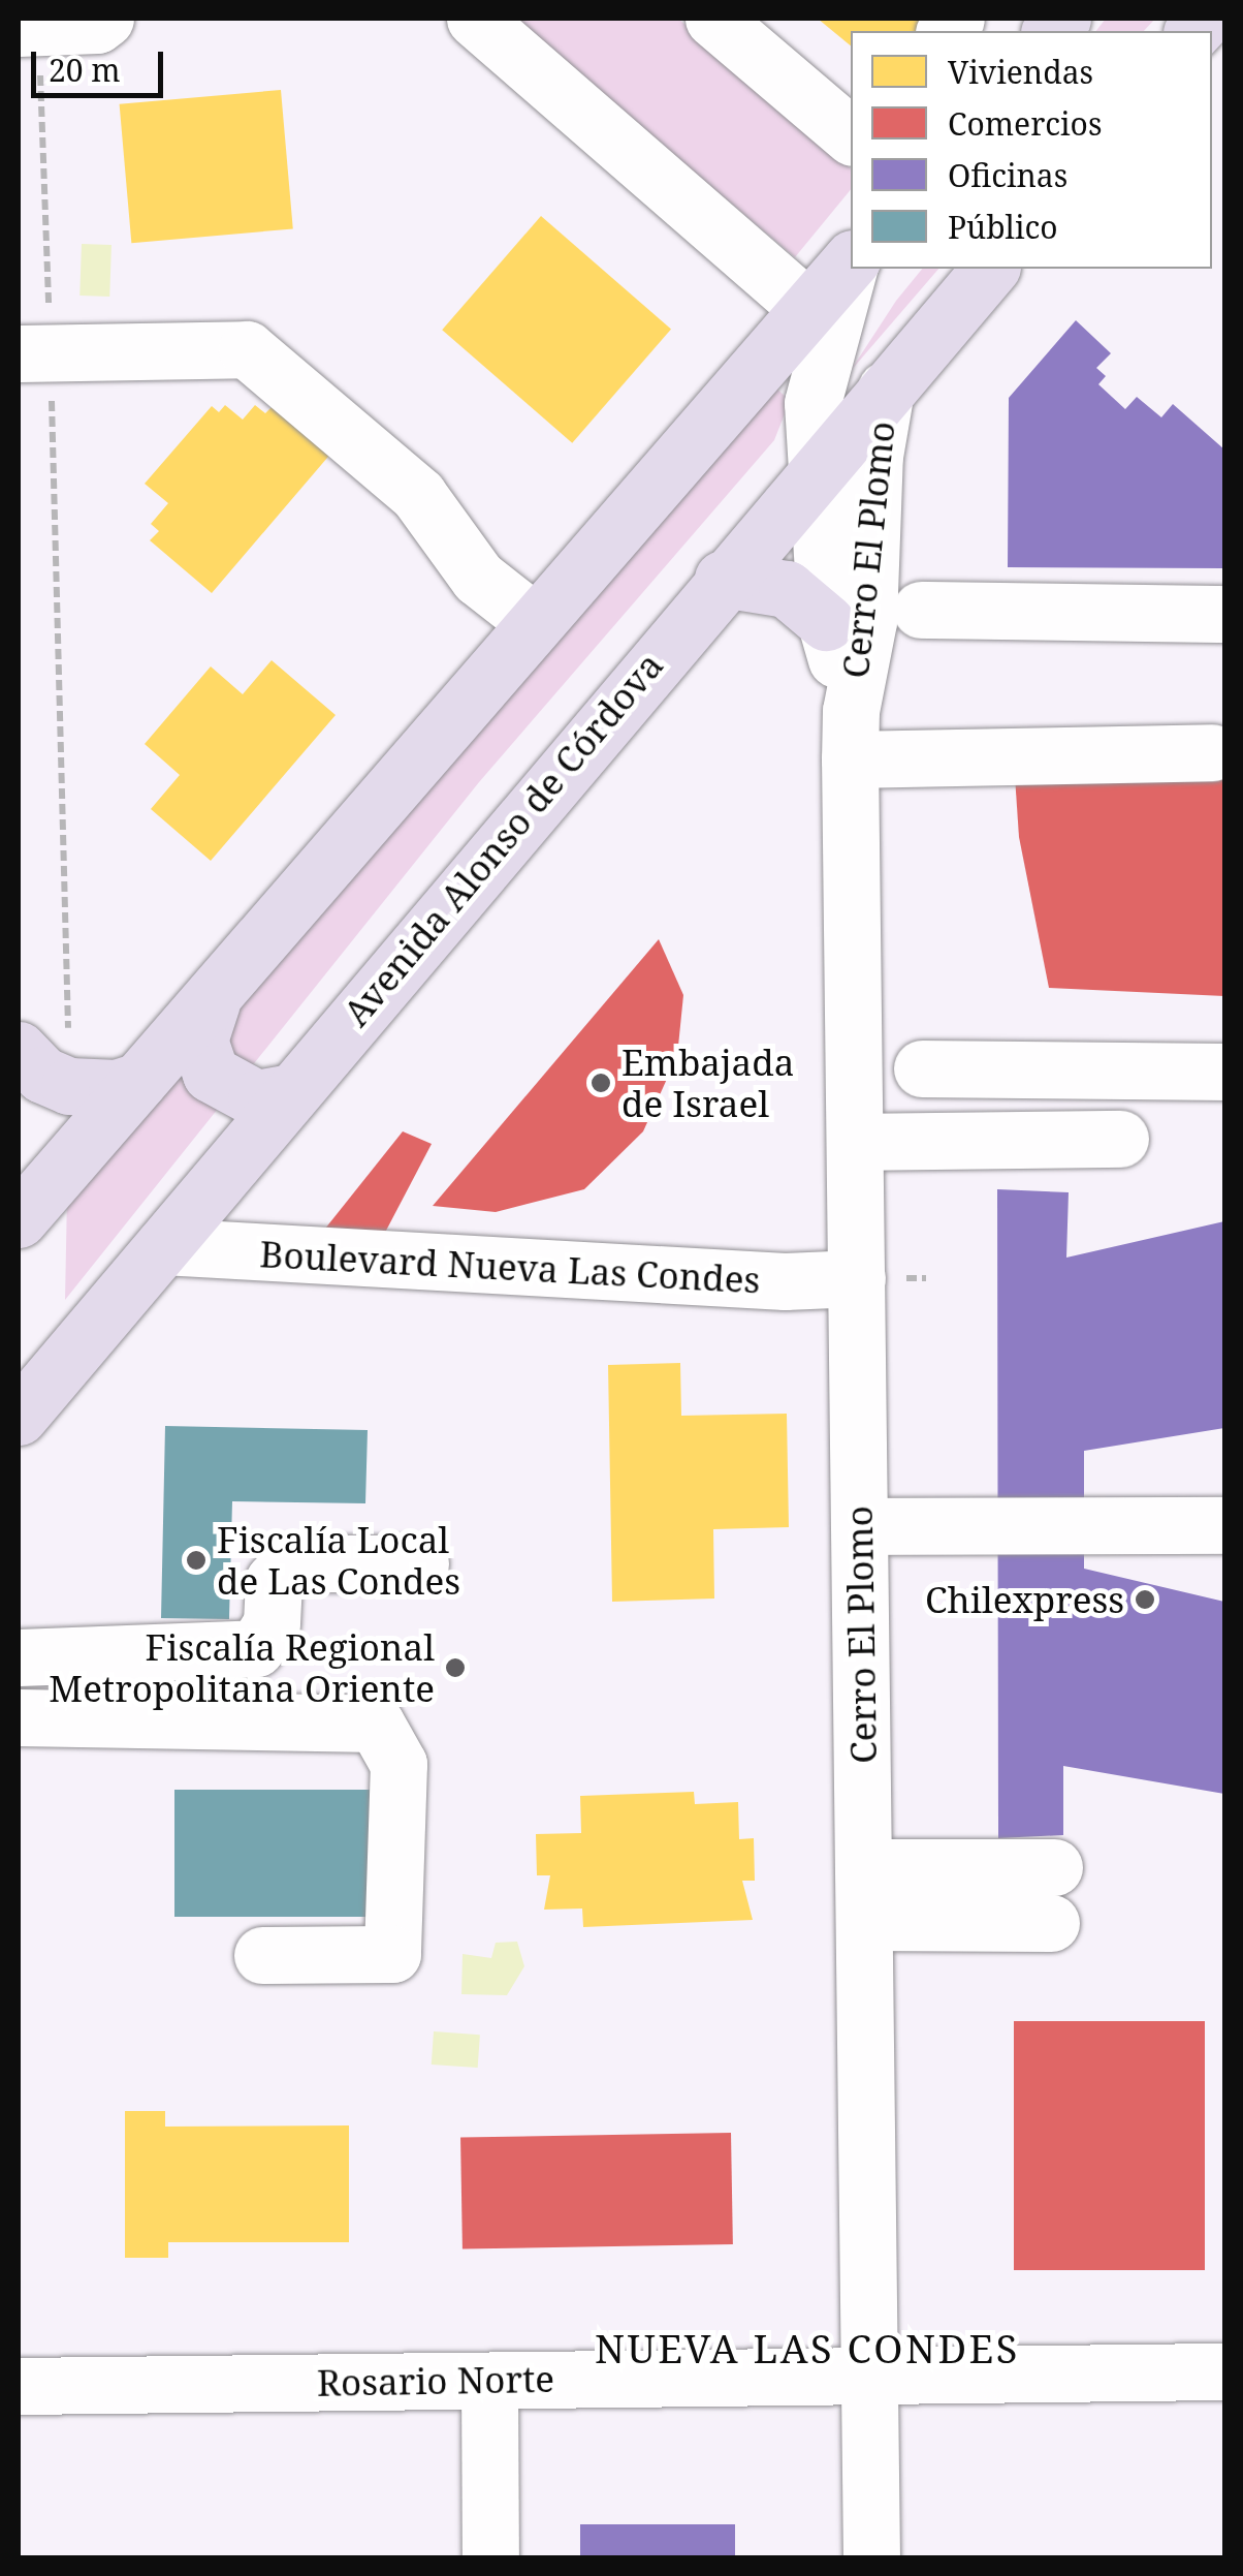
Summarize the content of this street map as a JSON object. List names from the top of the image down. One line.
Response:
{"streets":{"main road":["Avenida Alonso de Córdova"],"street":["Cerro El Plomo","Boulevard Nueva Las Condes","Rosario Norte"]},"crossings":[["Cerro El Plomo","Avenida Alonso de Córdova"],["Cerro El Plomo","Boulevard Nueva Las Condes"],["Cerro El Plomo","Rosario Norte"],["Avenida Alonso de Córdova","Boulevard Nueva Las Condes"]],"districts":["NUEVA LAS CONDES"],"places":["Embajada de Israel","Fiscalía Local de Las Condes","Chilexpress","Fiscalía Regional Metropolitana Oriente"],"legend":["Viviendas","Comercios","Oficinas","Público"],"scale_bar":"20 m"}
